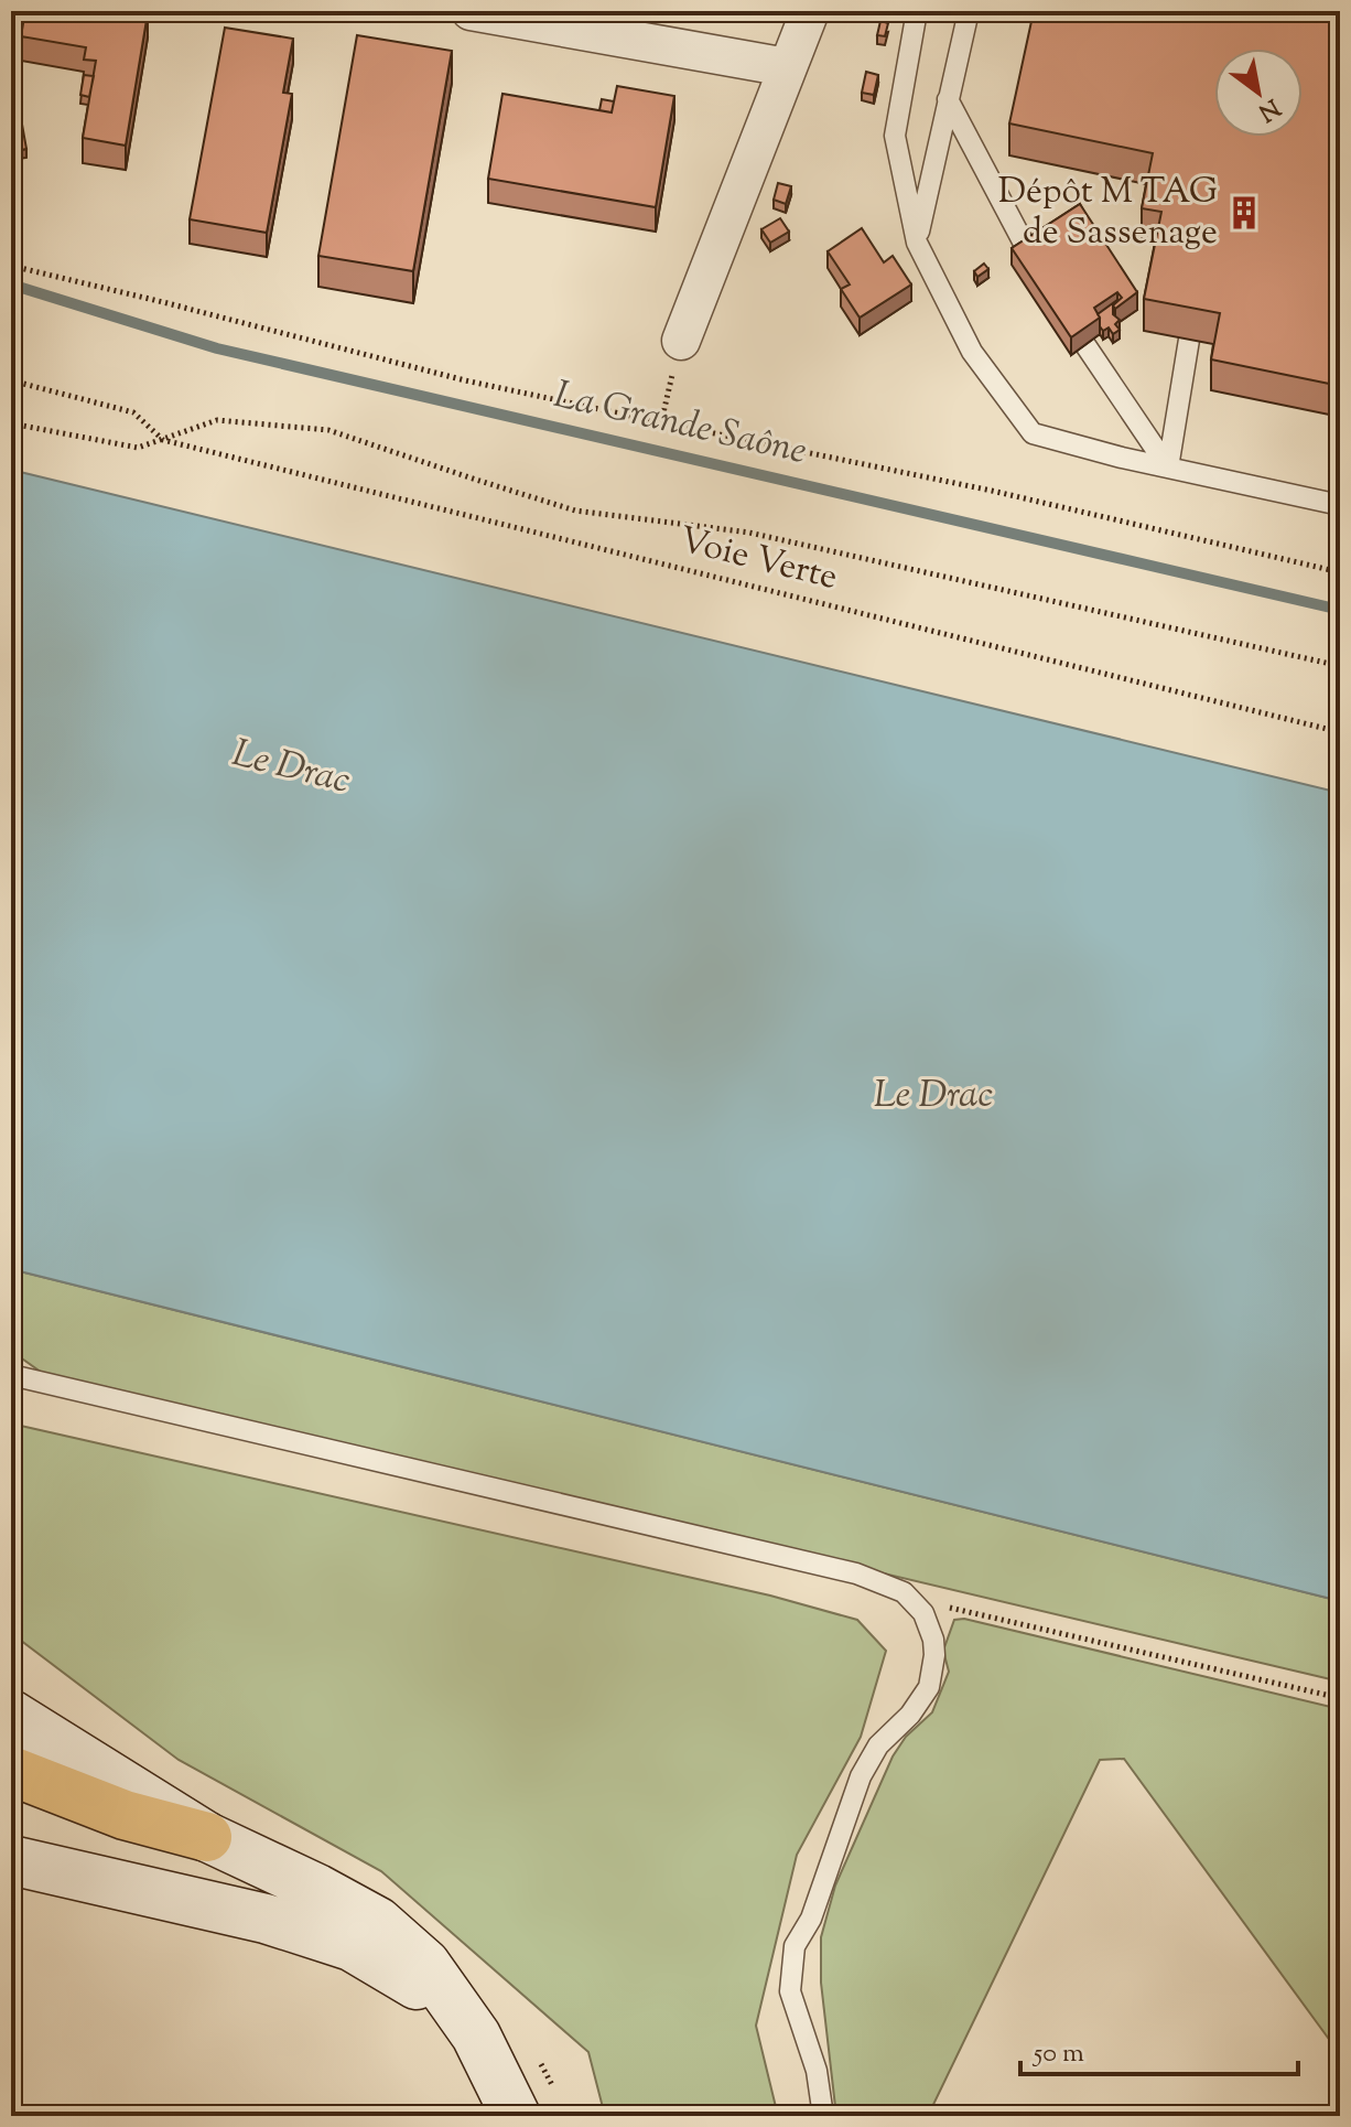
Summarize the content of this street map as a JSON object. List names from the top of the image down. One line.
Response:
{"streets":{"path":["Voie Verte"]},"water":["La Grande Saône","Le Drac"],"places":{"building":["Dépôt M TAG de Sassenage"]},"scale_bar":"50 m","north":"bottom right"}
